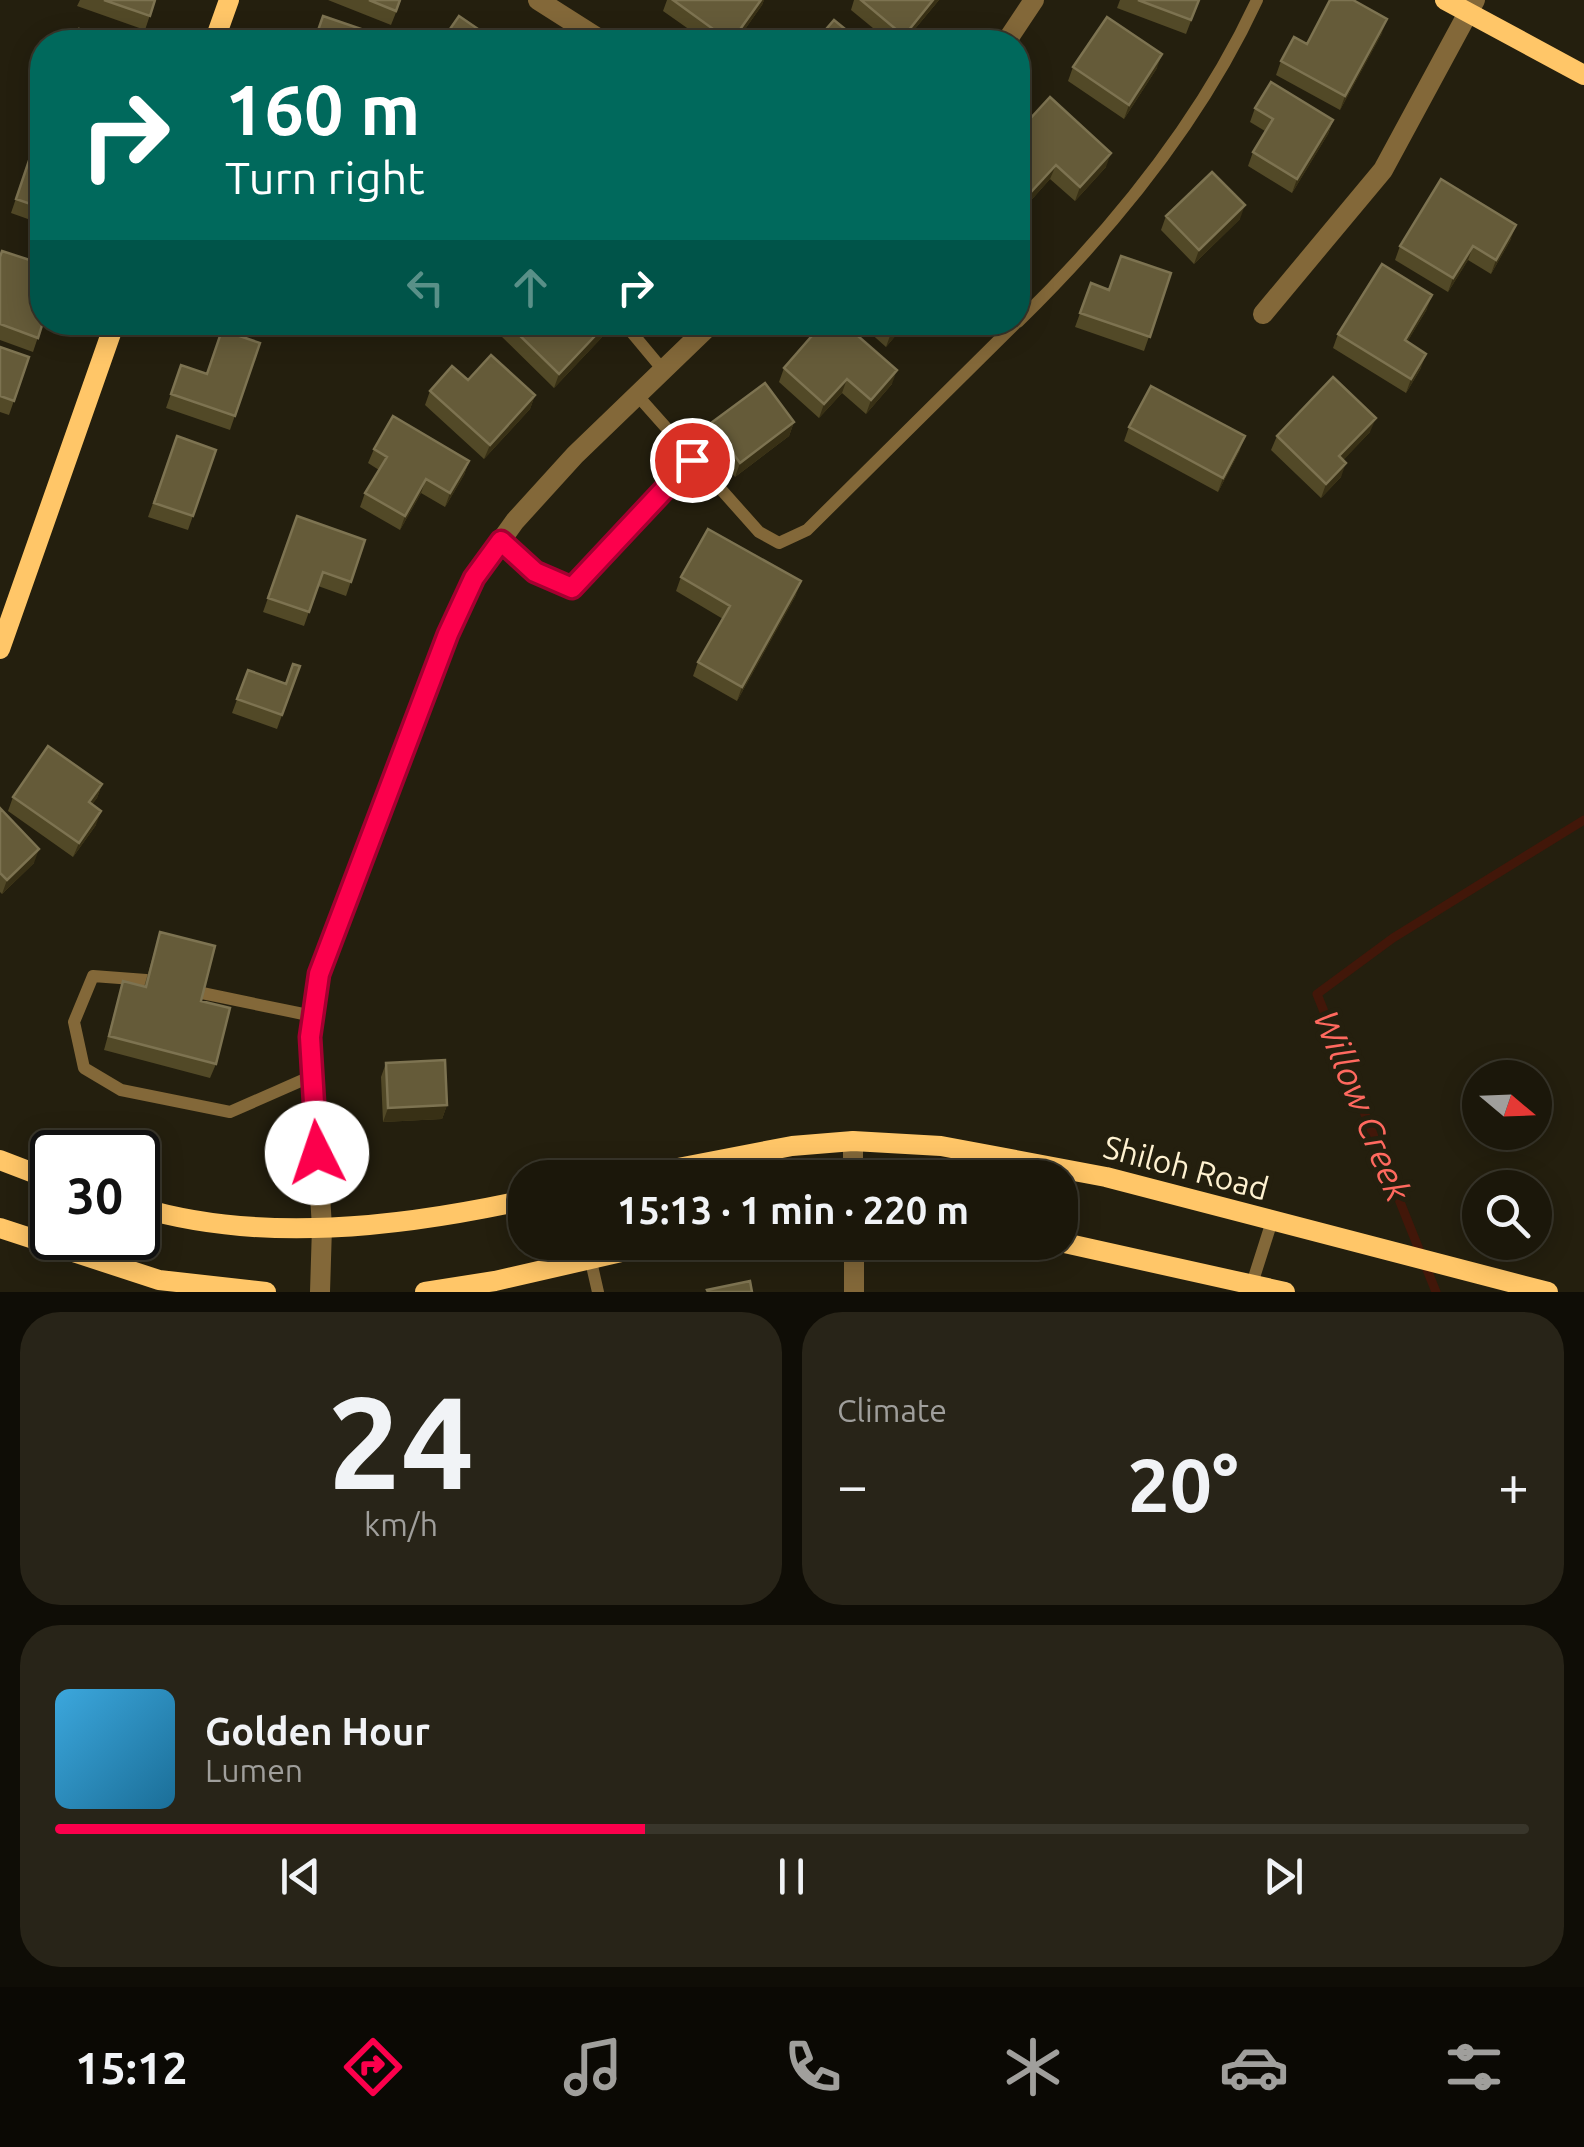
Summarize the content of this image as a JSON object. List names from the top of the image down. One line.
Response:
{"streets":{"main road":["Shiloh Road"]},"water":["Willow Creek"],"north":"right","page":{"turn":["160 m","Turn right"],"limit":"30","trip":"15:13 · 1 min · 220 m","tile":[["24","km/h"],"Climate"],"heat":["−","20°","+"],"song":["Golden Hour","Lumen"],"tabs":"15:12"}}
